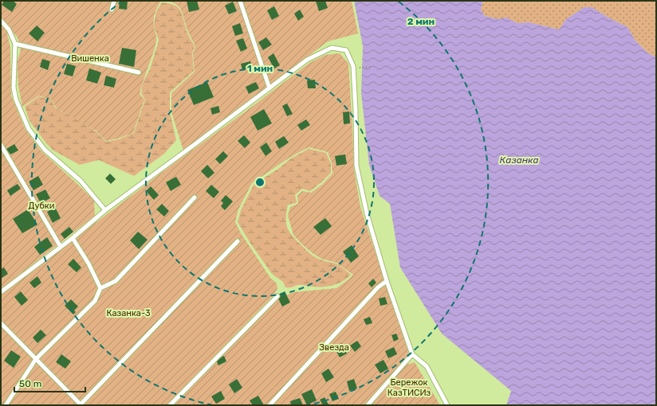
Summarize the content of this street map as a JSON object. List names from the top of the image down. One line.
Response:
{"water":["Казанка"],"parks":["Вишенка","Дубки","Казанка-3","Звезда","Бережок КазТИСИз"],"scale_bar":"50 m","rings":["2 мин","1 мин"]}
